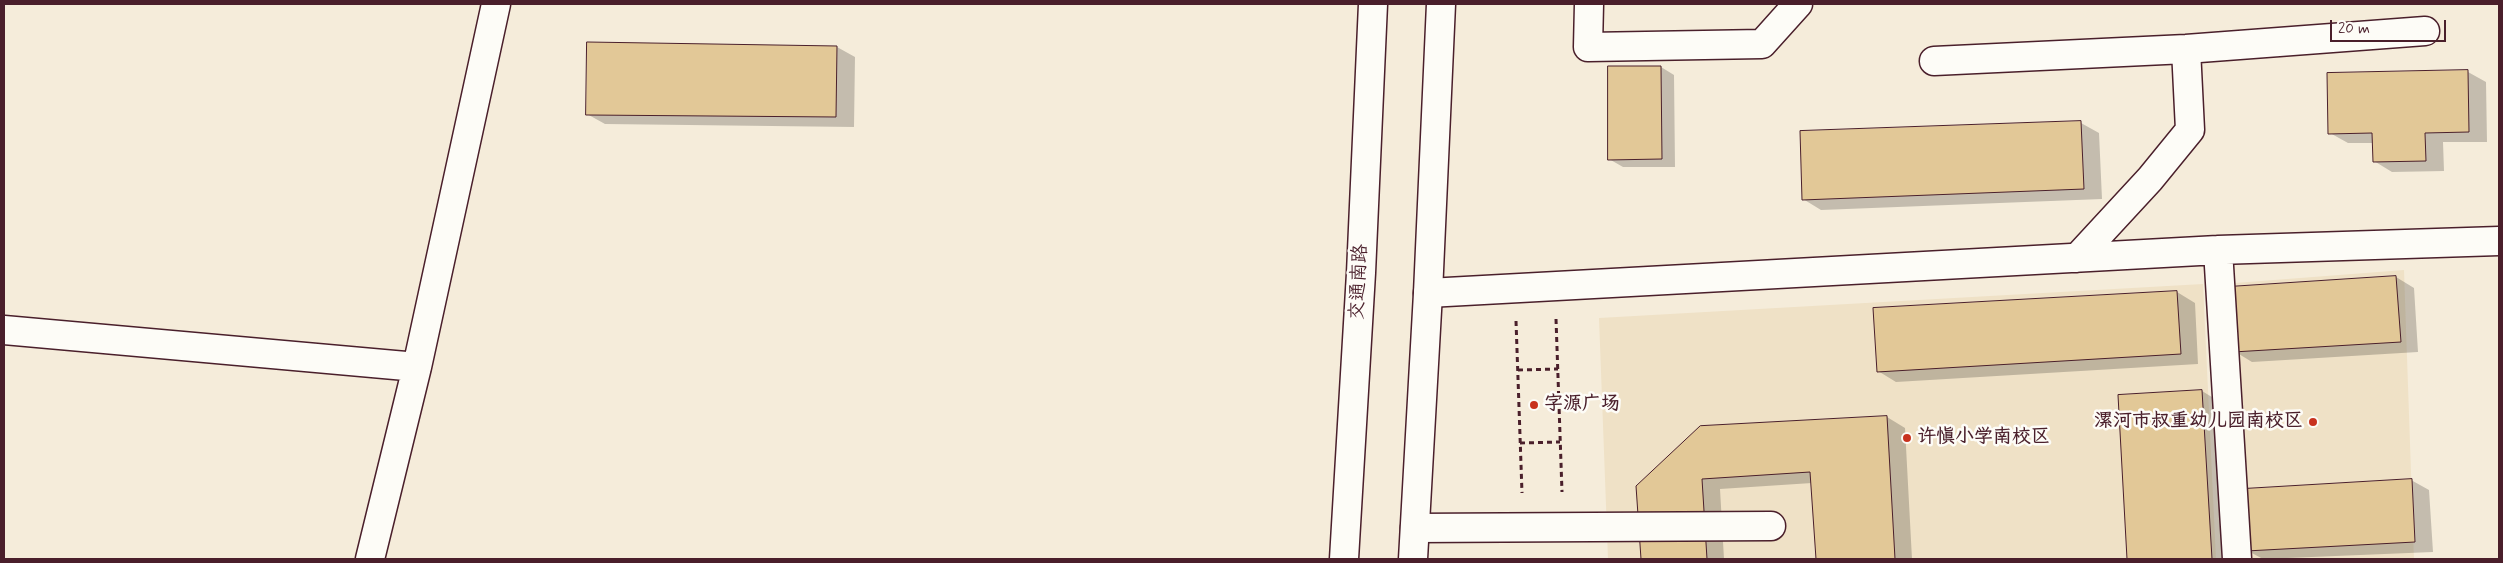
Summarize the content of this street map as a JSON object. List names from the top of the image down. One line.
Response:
{"streets":{"street":["交通南路"]},"places":["字源广场","漯河市叔重幼儿园南校区","许慎小学南校区"],"scale_bar":"20 m"}
